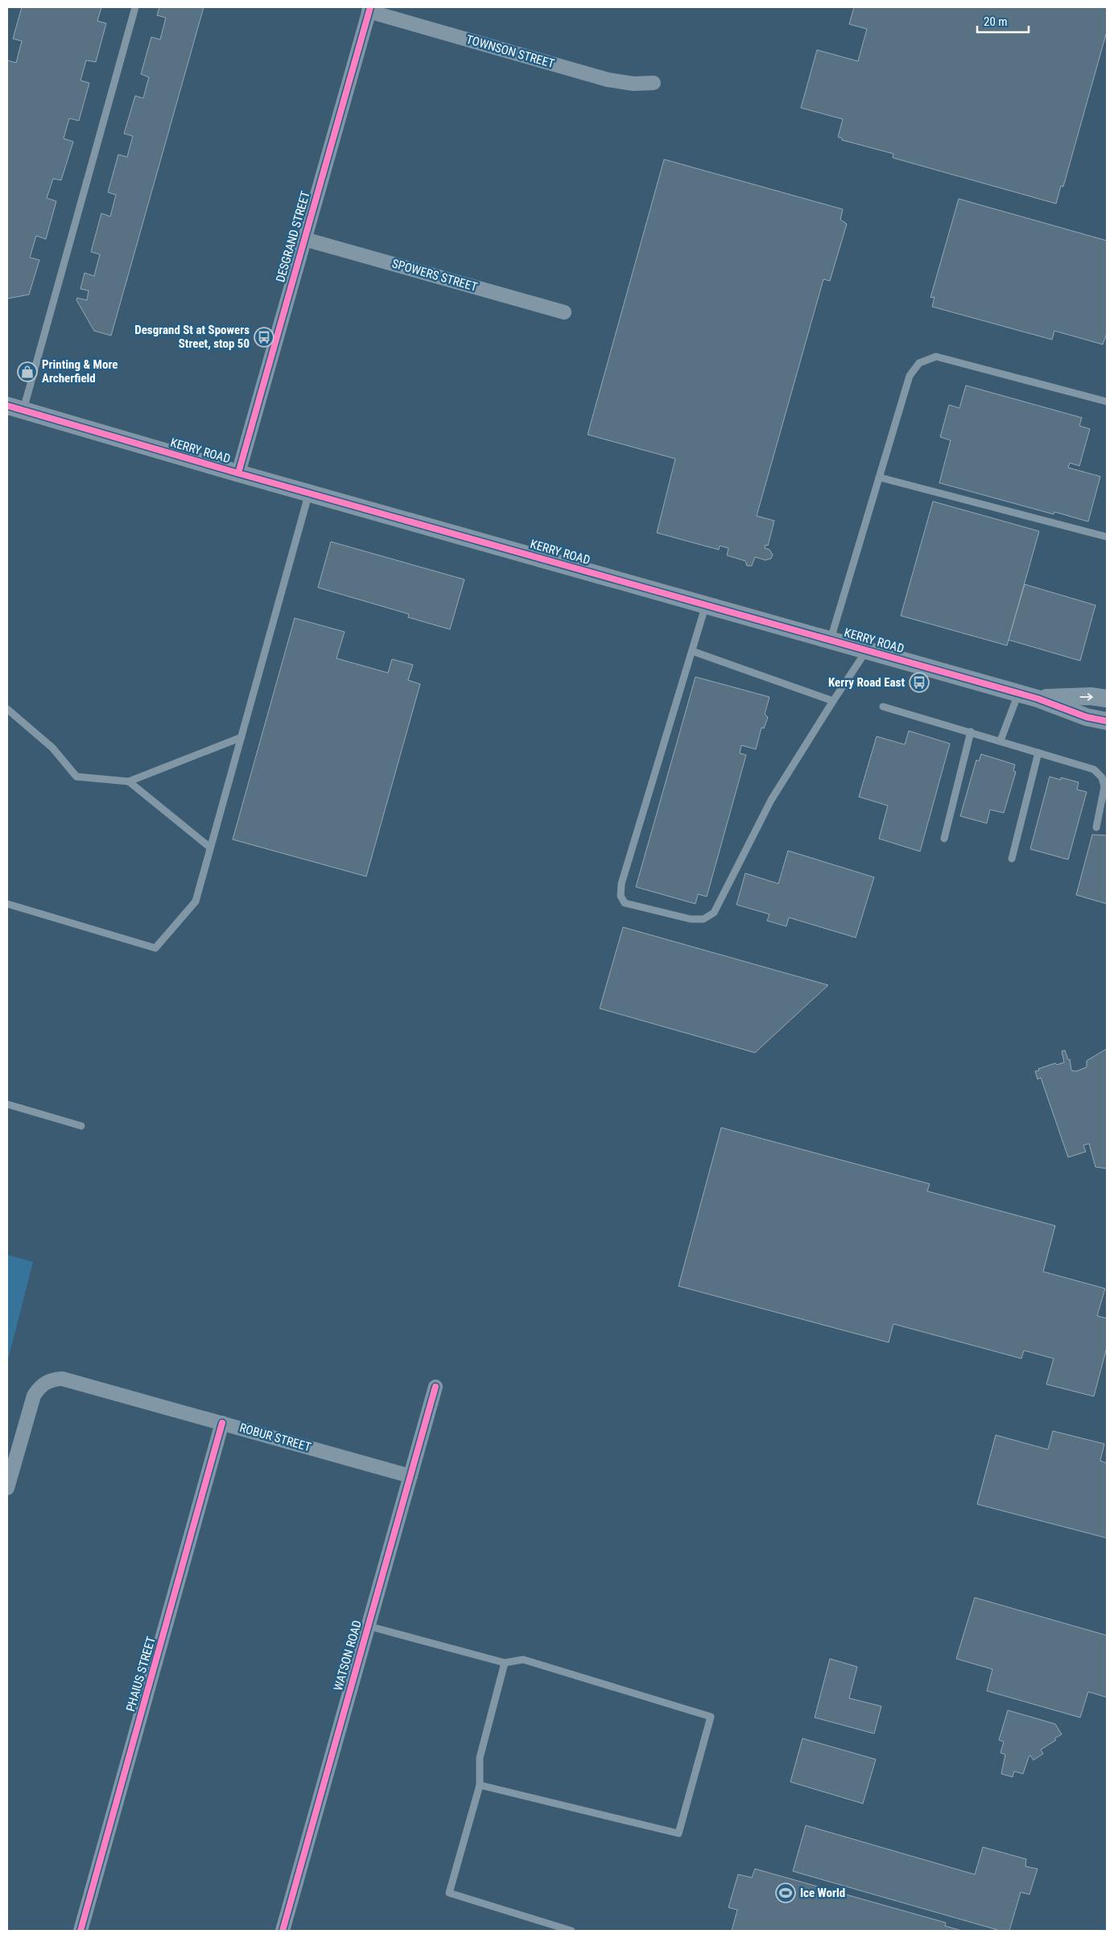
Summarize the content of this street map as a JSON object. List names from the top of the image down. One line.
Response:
{"streets":{"street":["TOWNSON STREET","DESGRAND STREET","SPOWERS STREET","KERRY ROAD","ROBUR STREET","WATSON ROAD","PHAIUS STREET"]},"crossings":[["TOWNSON STREET","DESGRAND STREET"],["DESGRAND STREET","SPOWERS STREET"],["DESGRAND STREET","KERRY ROAD"],["ROBUR STREET","WATSON ROAD"],["ROBUR STREET","PHAIUS STREET"]],"places":{"bus stop":["Desgrand St at Spowers Street, stop 50","Kerry Road East"],"shop":["Printing & More Archerfield"],"sports":["Ice World"]},"scale_bar":"20 m"}
